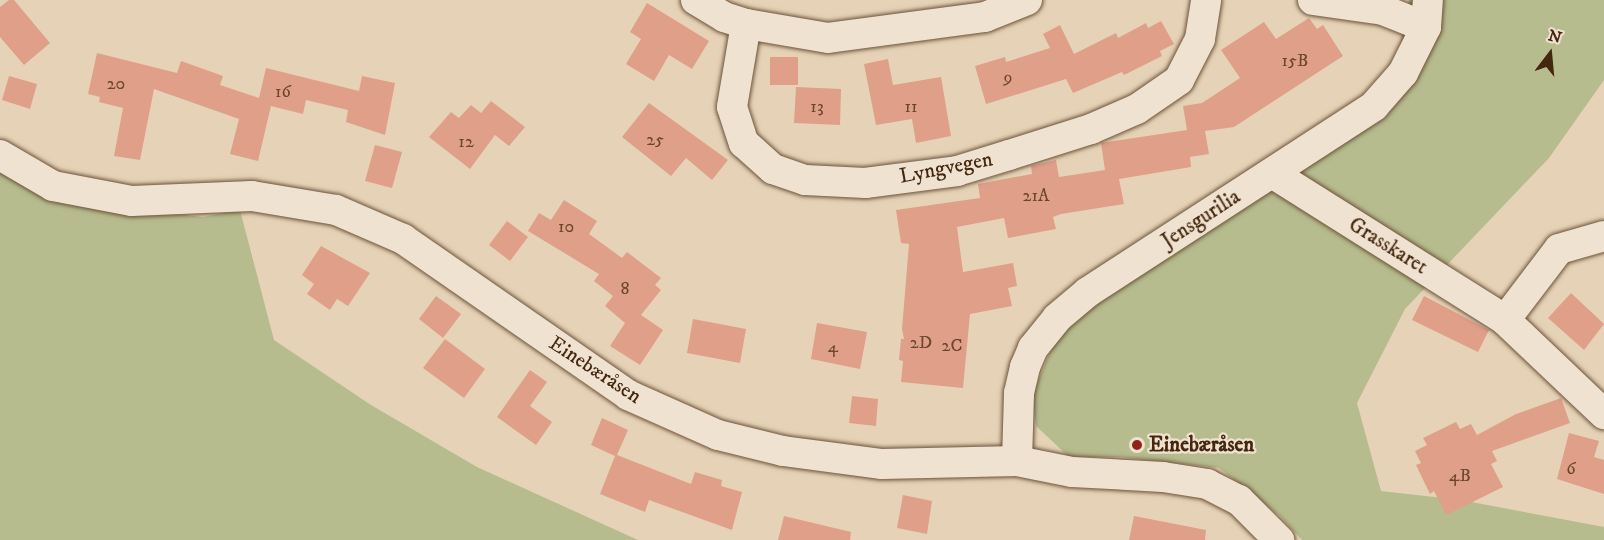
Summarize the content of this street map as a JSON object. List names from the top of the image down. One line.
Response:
{"streets":{"street":["Lyngvegen","Jensgurilia","Grasskaret","Einebæråsen"]},"crossings":[["Jensgurilia","Grasskaret"],["Jensgurilia","Einebæråsen"]],"places":["Einebæråsen"],"house_numbers":["15B","9","20","16","13","11","25","12","21A","10","8","2D","2C","4","6","4B"],"north":"top"}
